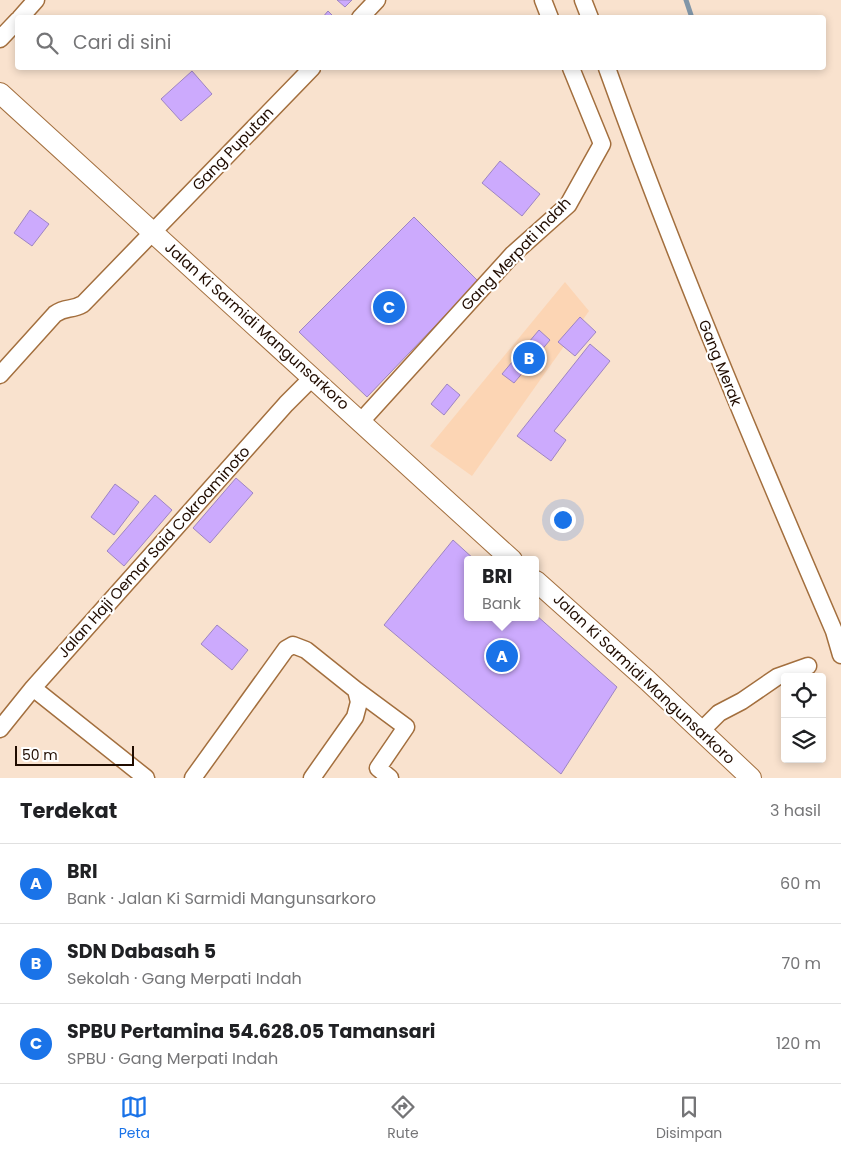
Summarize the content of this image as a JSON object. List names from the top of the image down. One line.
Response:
{"streets":{"main road":["Jalan Ki Sarmidi Mangunsarkoro"],"street":["Gang Puputan","Gang Merpati Indah","Gang Merak","Jalan Haji Oemar Said Cokroaminoto"]},"crossings":[["Gang Puputan","Jalan Ki Sarmidi Mangunsarkoro"],["Jalan Ki Sarmidi Mangunsarkoro","Jalan Haji Oemar Said Cokroaminoto"]],"scale_bar":"50 m","page":{"search":"Cari di sini","pins":["C","B","A"],"popup":["BRI","Bank"],"scale":"50 m","heading":["Terdekat","3 hasil"],"list":[{"mark":"A","name":"BRI","note":"Bank · Jalan Ki Sarmidi Mangunsarkoro","value":"60 m"},{"mark":"B","name":"SDN Dabasah 5","note":"Sekolah · Gang Merpati Indah","value":"70 m"},{"mark":"C","name":"SPBU Pertamina 54.628.05 Tamansari","note":"SPBU · Gang Merpati Indah","value":"120 m"}],"nav":["Peta","Rute","Disimpan"]}}
